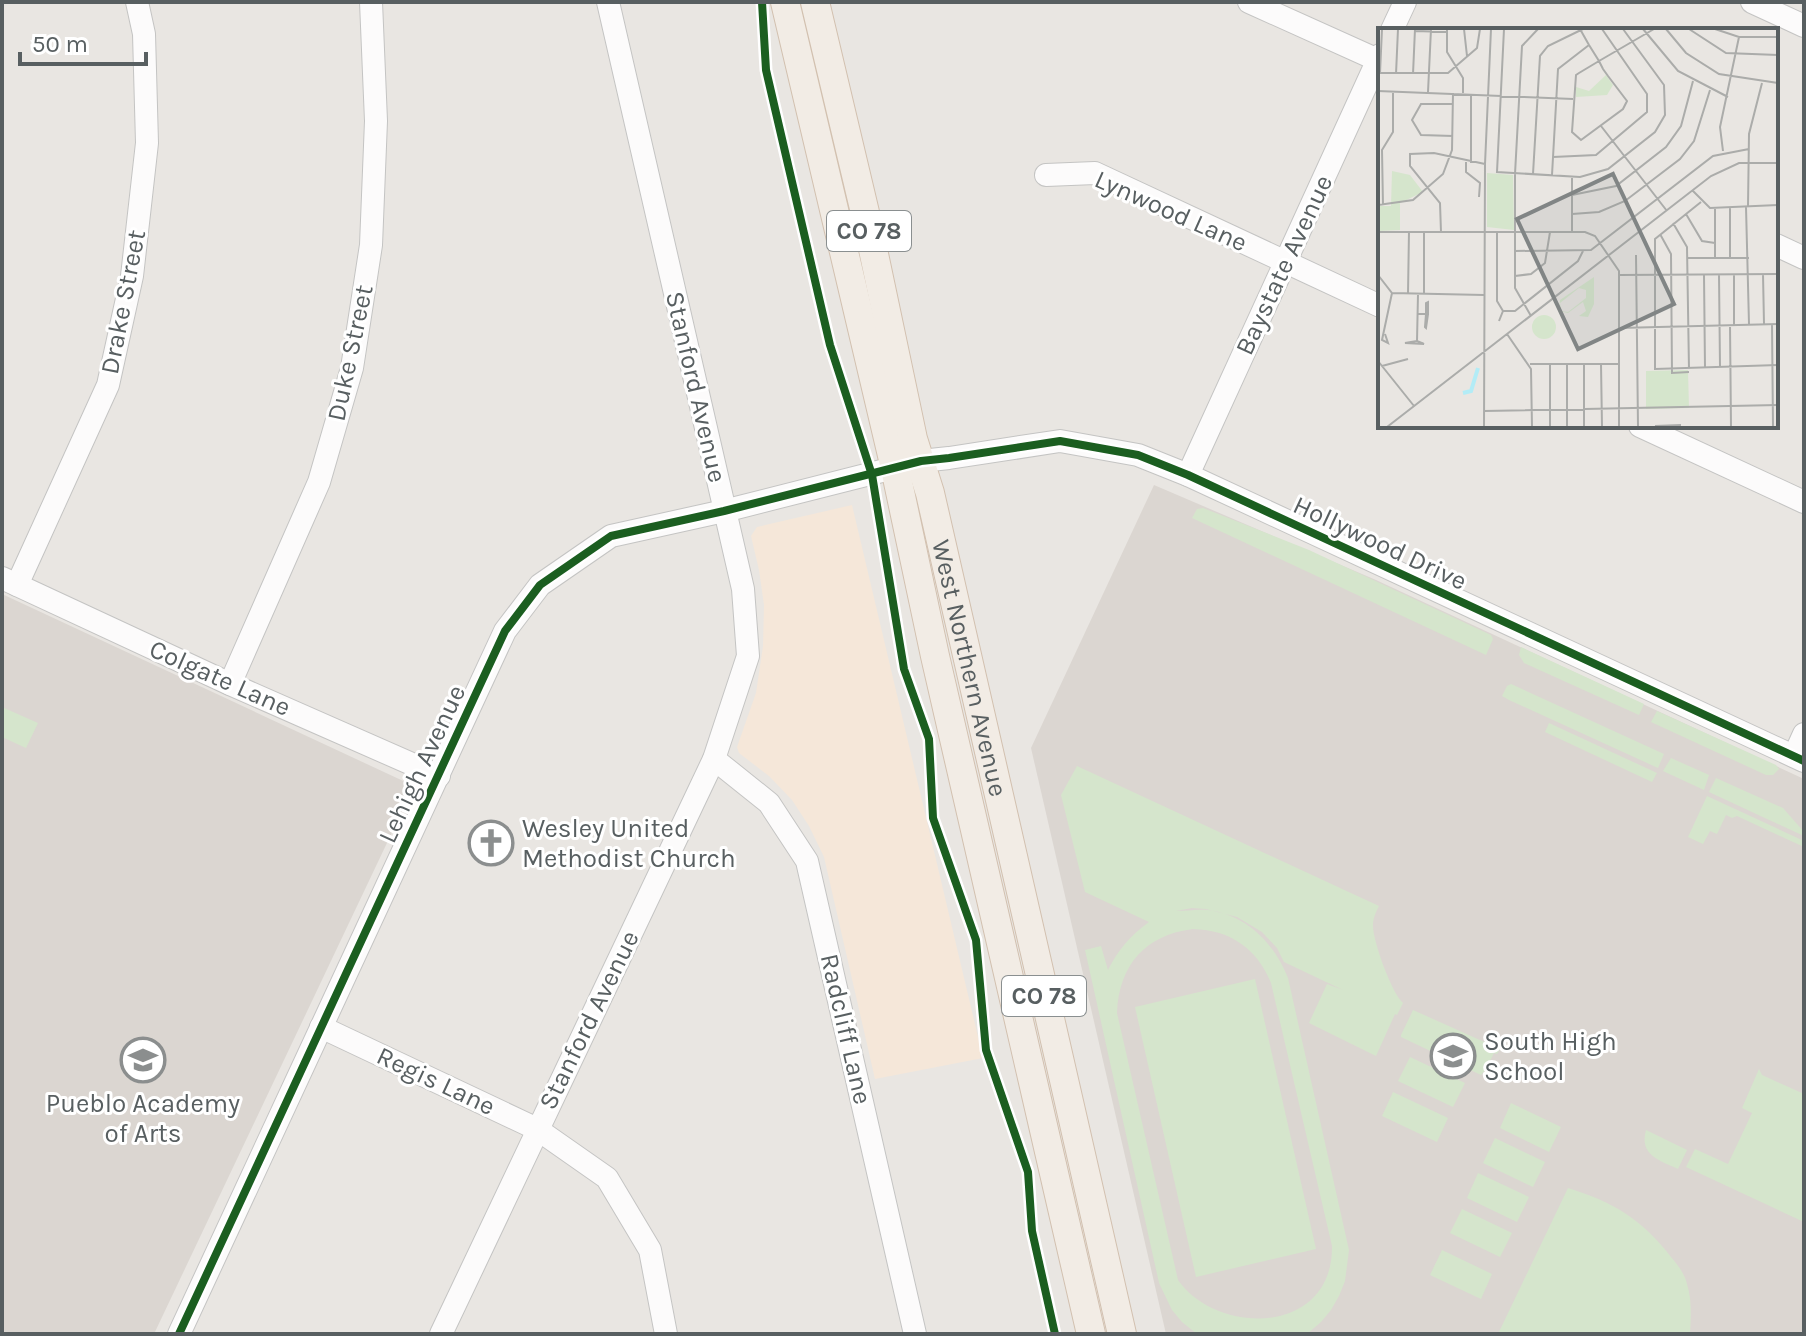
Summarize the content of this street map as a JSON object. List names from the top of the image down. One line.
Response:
{"streets":{"main road":["CO 78","West Northern Avenue"],"street":["Lynwood Lane","Baystate Avenue","Drake Street","Duke Street","Stanford Avenue","Hollywood Drive","Colgate Lane","Lehigh Avenue","Radcliff Lane","Regis Lane"]},"crossings":[["Lynwood Lane","Baystate Avenue"],["Baystate Avenue","Hollywood Drive"],["Drake Street","Colgate Lane"],["Duke Street","Colgate Lane"],["Stanford Avenue","Lehigh Avenue"],["Stanford Avenue","Radcliff Lane"],["Stanford Avenue","Regis Lane"],["Hollywood Drive","West Northern Avenue"],["Hollywood Drive","Lehigh Avenue"],["West Northern Avenue","Lehigh Avenue"],["Colgate Lane","Lehigh Avenue"],["Lehigh Avenue","Regis Lane"]],"places":{"church":["Wesley United Methodist Church"],"school or university":["South High School","Pueblo Academy of Arts"]},"scale_bar":"50 m"}
